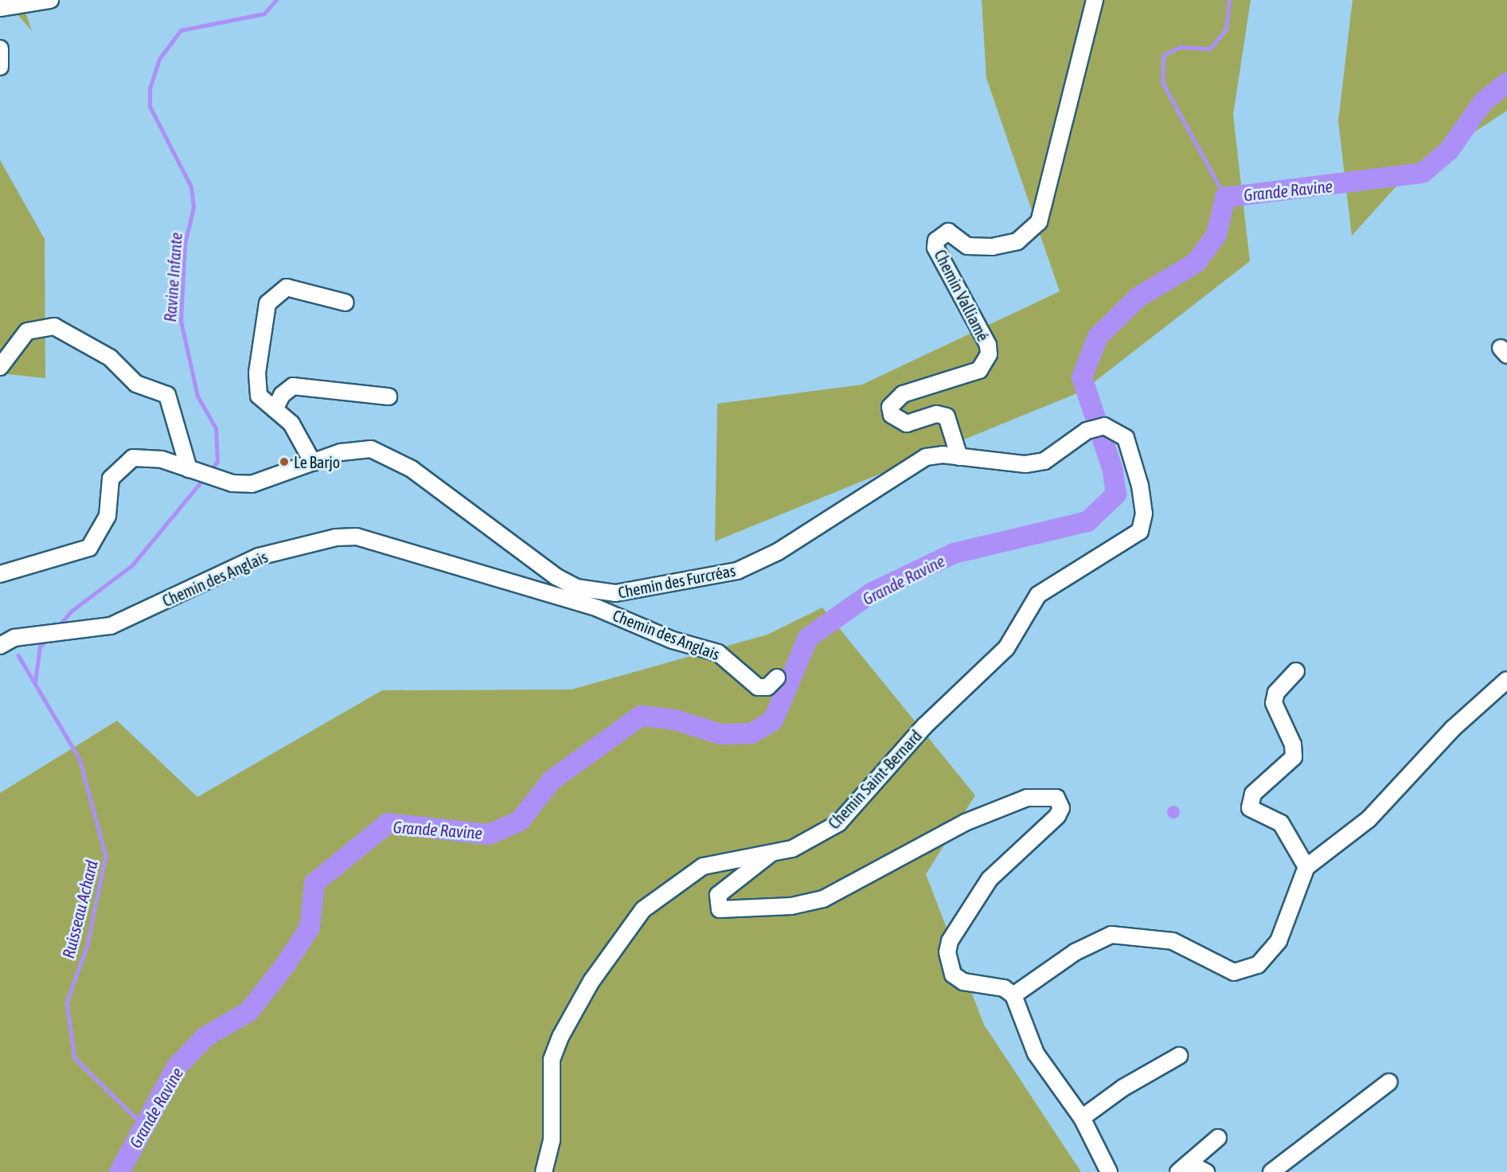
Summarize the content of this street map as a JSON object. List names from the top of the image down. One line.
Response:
{"streets":{"street":["Chemin Valliamé","Chemin des Anglais","Chemin des Furcréas","Chemin Saint-Bernard"]},"crossings":[["Chemin Valliamé","Chemin des Furcréas"],["Chemin des Anglais","Chemin des Furcréas"],["Chemin des Furcréas","Chemin Saint-Bernard"]],"water":["Grande Ravine","Ravine Infante","Ruisseau Achard"],"places":["Le Barjo"]}
